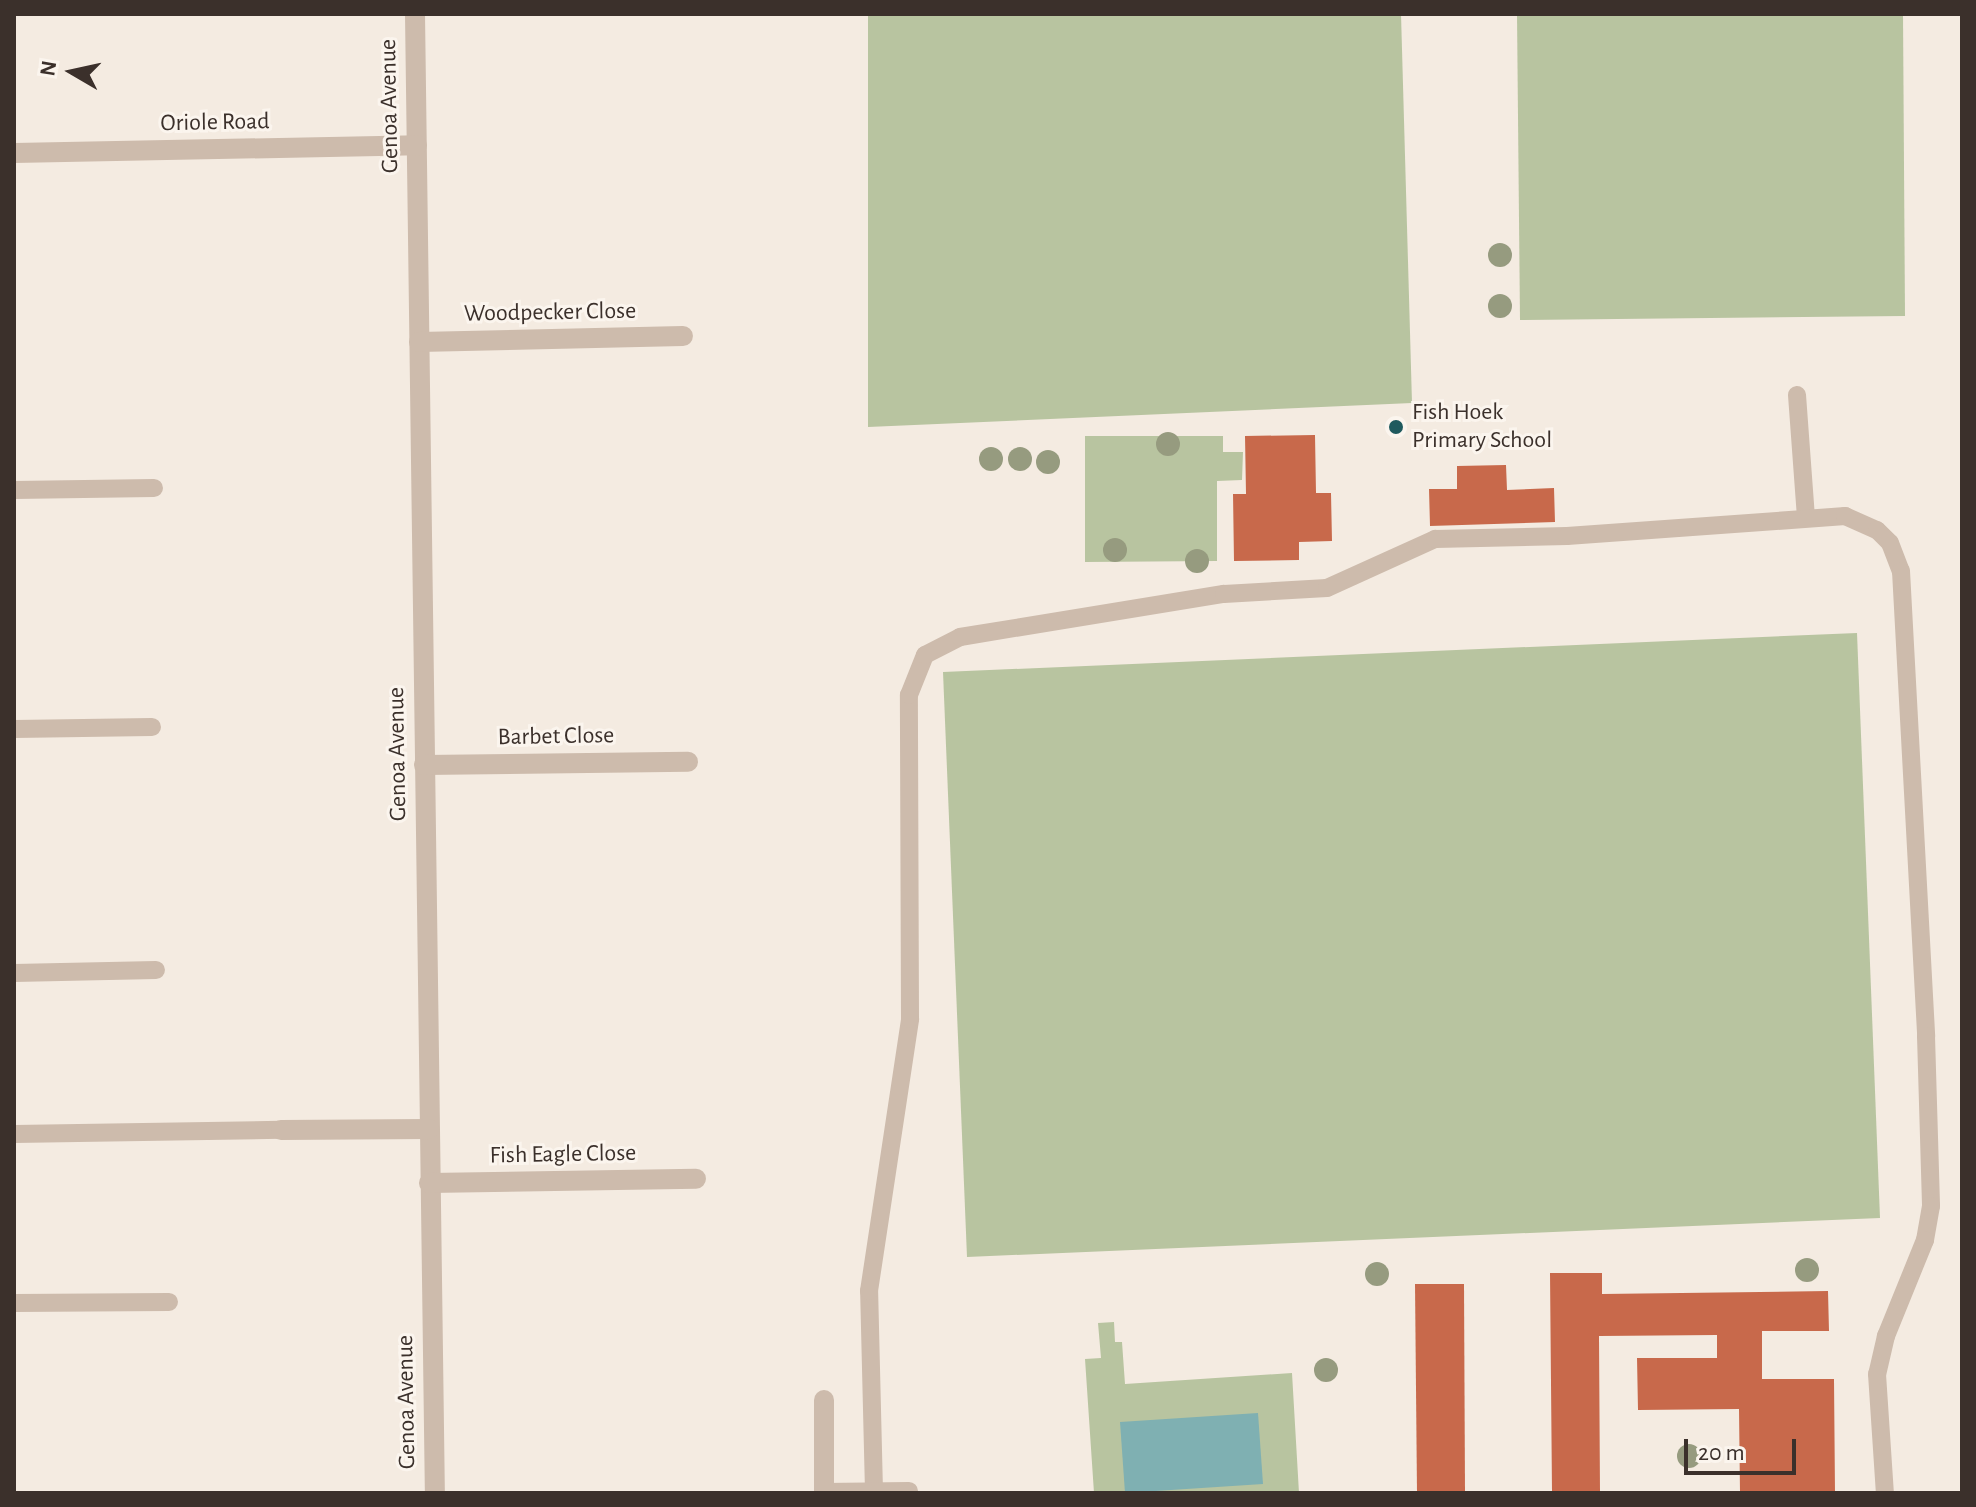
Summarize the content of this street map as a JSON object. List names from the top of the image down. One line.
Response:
{"streets":{"street":["Genoa Avenue","Oriole Road","Woodpecker Close","Barbet Close","Fish Eagle Close"]},"crossings":[["Genoa Avenue","Oriole Road"],["Genoa Avenue","Woodpecker Close"],["Genoa Avenue","Barbet Close"],["Genoa Avenue","Fish Eagle Close"]],"places":["Fish Hoek Primary School"],"scale_bar":"20 m","north":"left"}
